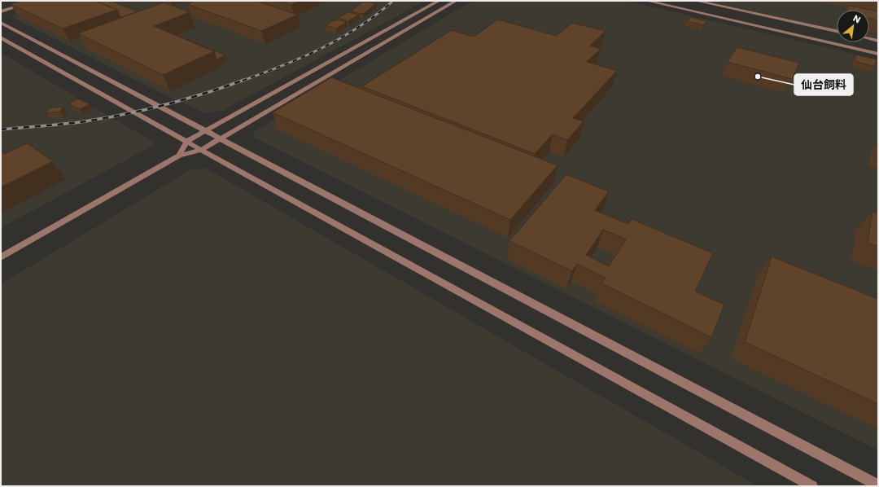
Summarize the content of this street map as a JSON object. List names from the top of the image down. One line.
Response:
{"places":["仙台飼料"],"north":"top right"}
